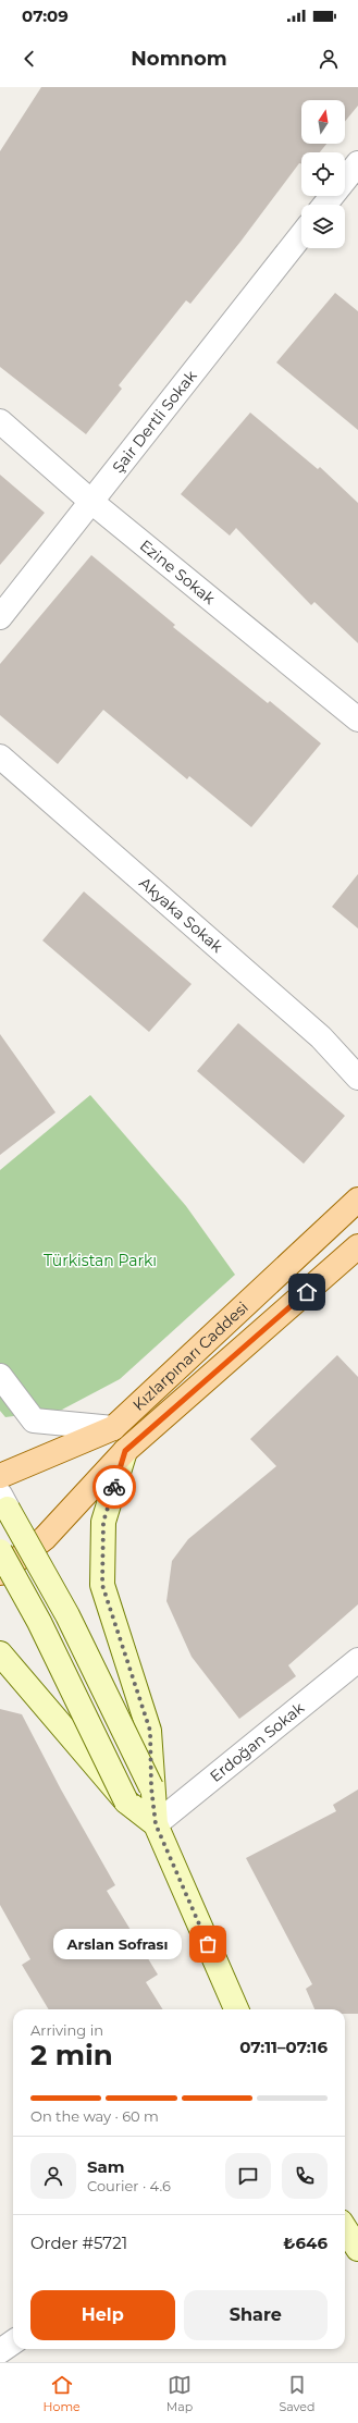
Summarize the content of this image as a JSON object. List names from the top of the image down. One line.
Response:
{"streets":{"main road":["Kızlarpınarı Caddesi"],"street":["Şair Dertli Sokak","Ezine Sokak","Akyaka Sokak","Erdoğan Sokak"]},"crossings":[["Şair Dertli Sokak","Ezine Sokak"]],"parks":["Türkistan Parkı"],"places":["Arslan Sofrası"],"north":"top","page":{"status":"07:09","header":"Nomnom","bubble":"Arslan Sofrası","heading":["2 min","Arriving in","07:11–07:16"],"panel":["Sam","Courier · 4.6","Order #5721","₺646"],"bar":"On the way · 60 m","buttons":["Help","Share"],"tabs":["Home","Map","Saved"]}}
